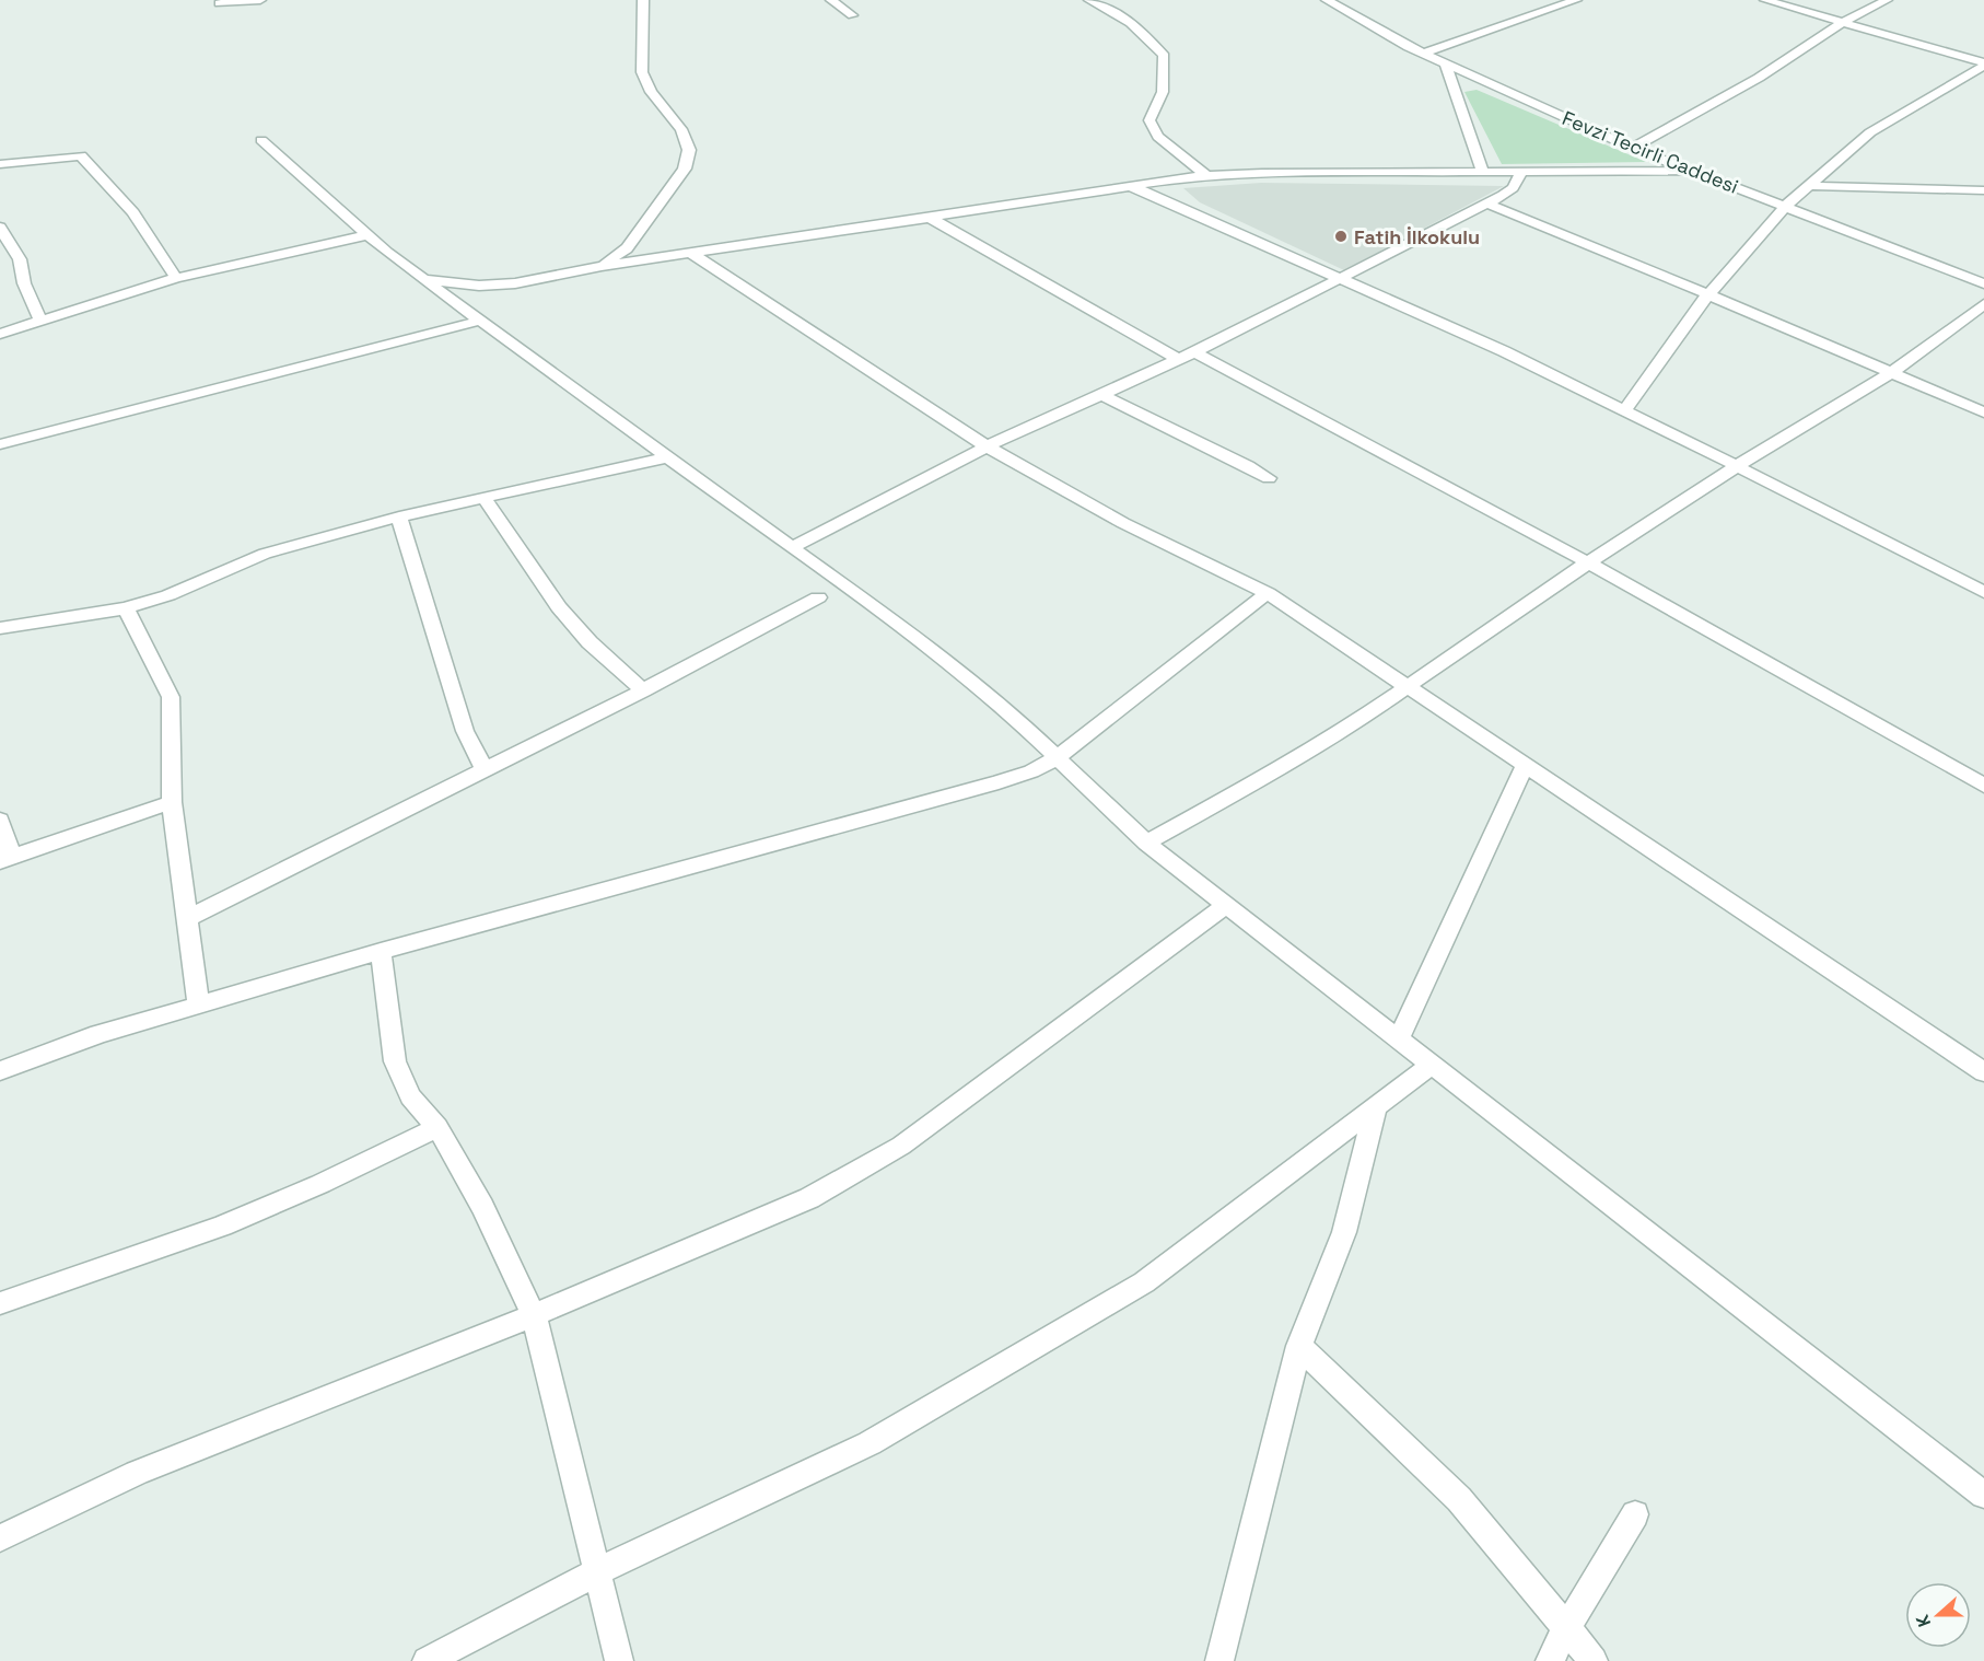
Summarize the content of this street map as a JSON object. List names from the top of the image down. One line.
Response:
{"streets":{"street":["Fevzi Tecirli Caddesi"]},"places":["Fatih İlkokulu"],"north":"left"}
